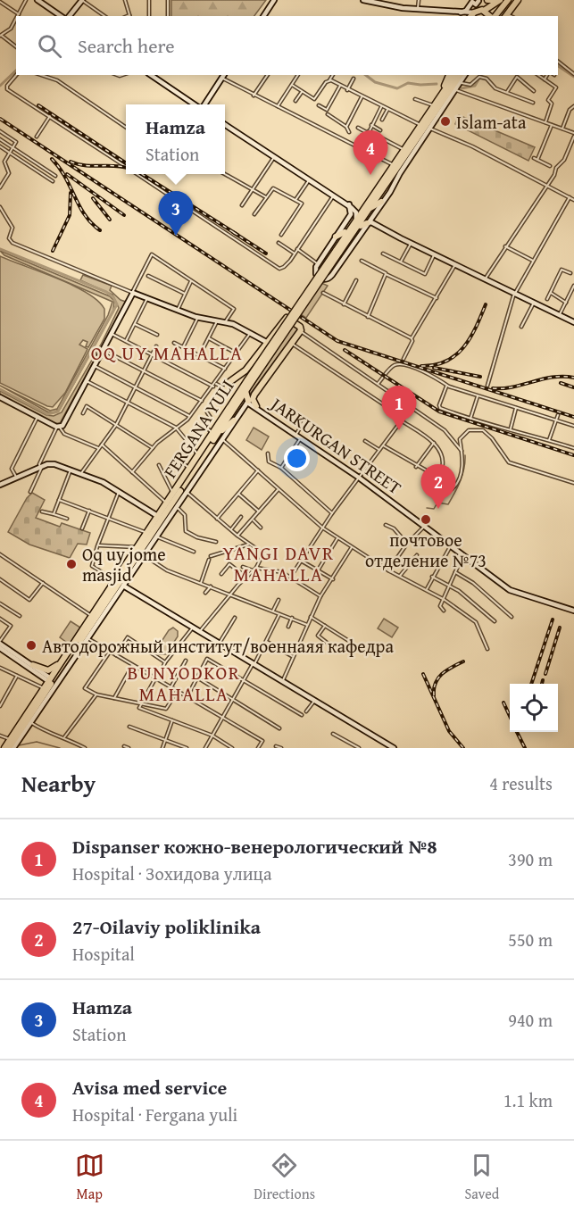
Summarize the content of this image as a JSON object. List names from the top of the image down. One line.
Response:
{"streets":{"main road":["FERGANA YULI","JARKURGAN STREET"]},"districts":["OQ UY MAHALLA","YANGI DAVR MAHALLA","BUNYODKOR MAHALLA"],"places":["Islam-ata","почтовое отделение №73","Oq uy jome masjid","Автодорожный институт/военнаяя кафедра"],"page":{"search":"Search here","popup":["Hamza","Station"],"pins":["4","3","1","2"],"heading":["Nearby","4 results"],"list":[{"mark":"1","name":"Dispanser кожно-венерологический №8","note":"Hospital · Зохидова улица","value":"390 m"},{"mark":"2","name":"27-Oilaviy poliklinika","note":"Hospital","value":"550 m"},{"mark":"3","name":"Hamza","note":"Station","value":"940 m"},{"mark":"4","name":"Avisa med service","note":"Hospital · Fergana yuli","value":"1.1 km"}],"nav":["Map","Directions","Saved"]}}
